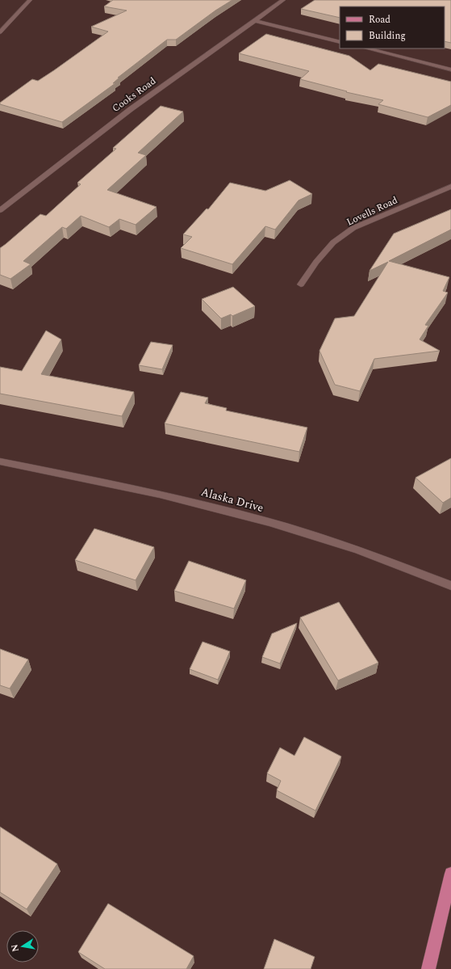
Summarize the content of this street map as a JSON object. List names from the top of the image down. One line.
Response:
{"streets":{"street":["Cooks Road","Lovells Road","Alaska Drive"]},"legend":["Road","Building"],"north":"left"}
